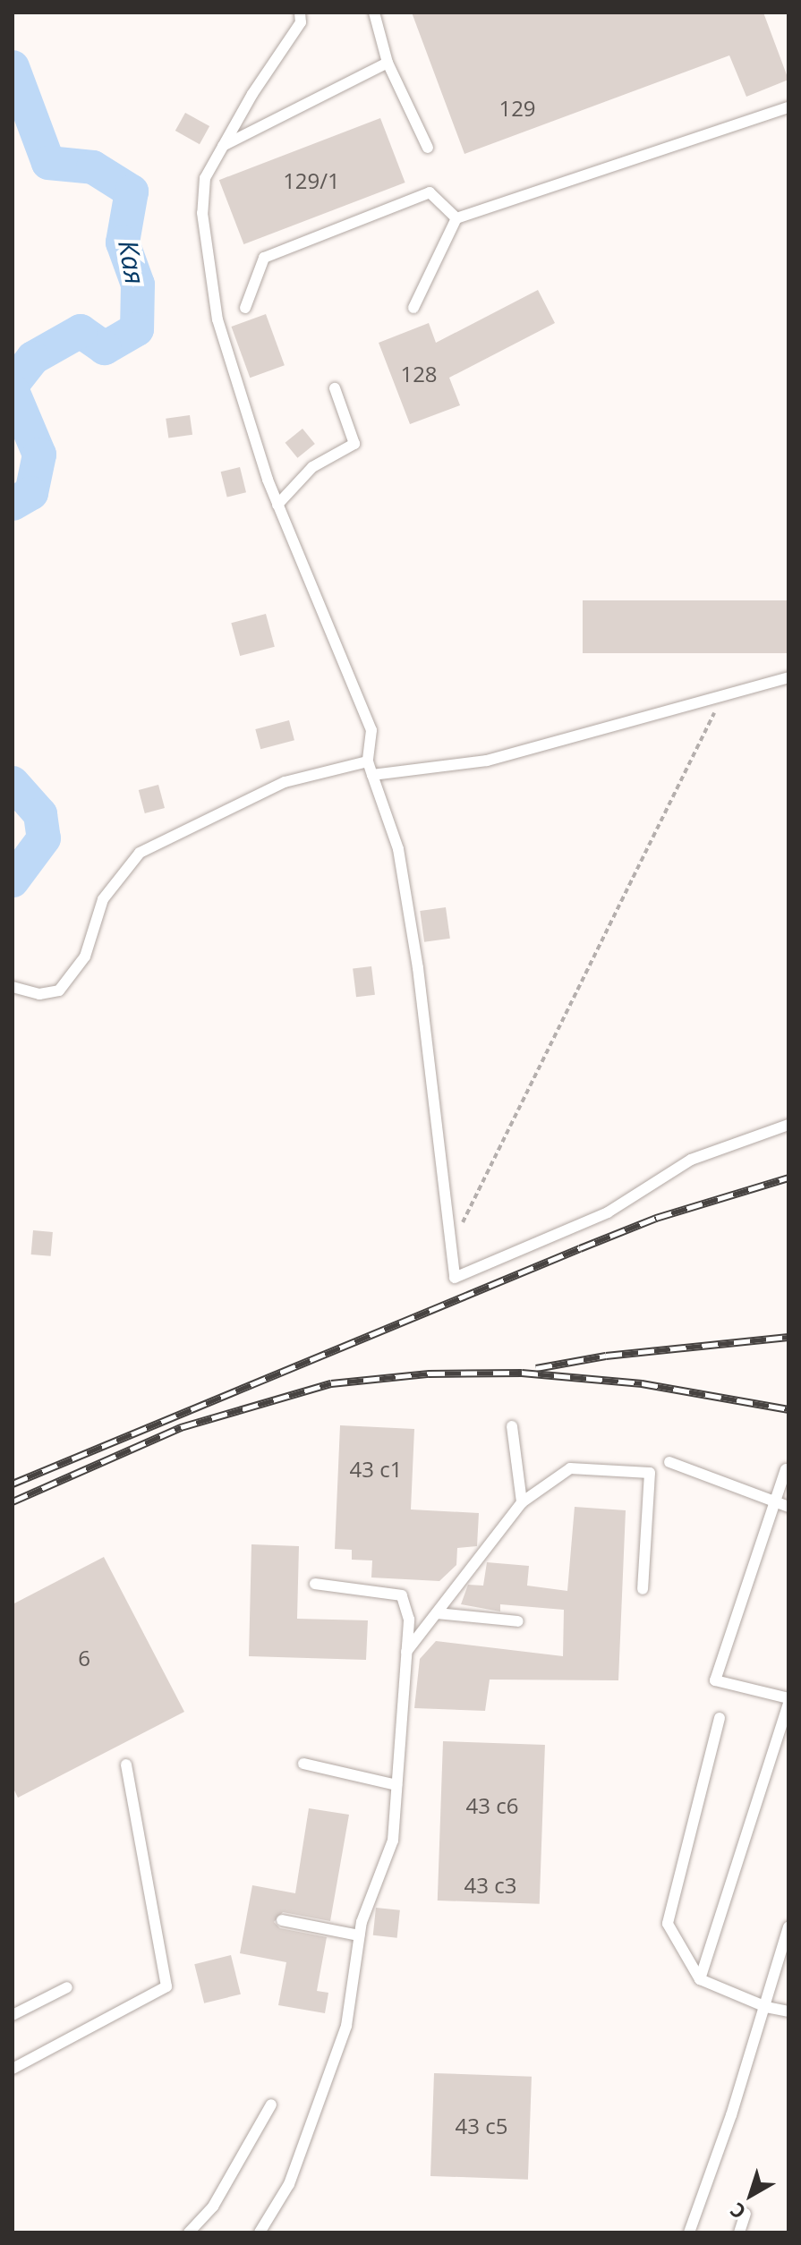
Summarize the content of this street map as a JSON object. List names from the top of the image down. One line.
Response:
{"water":["Кая"],"house_numbers":["129","129/1","128","43 с1","6","43 с6","43 с3","43 с5"],"north":"bottom left"}
